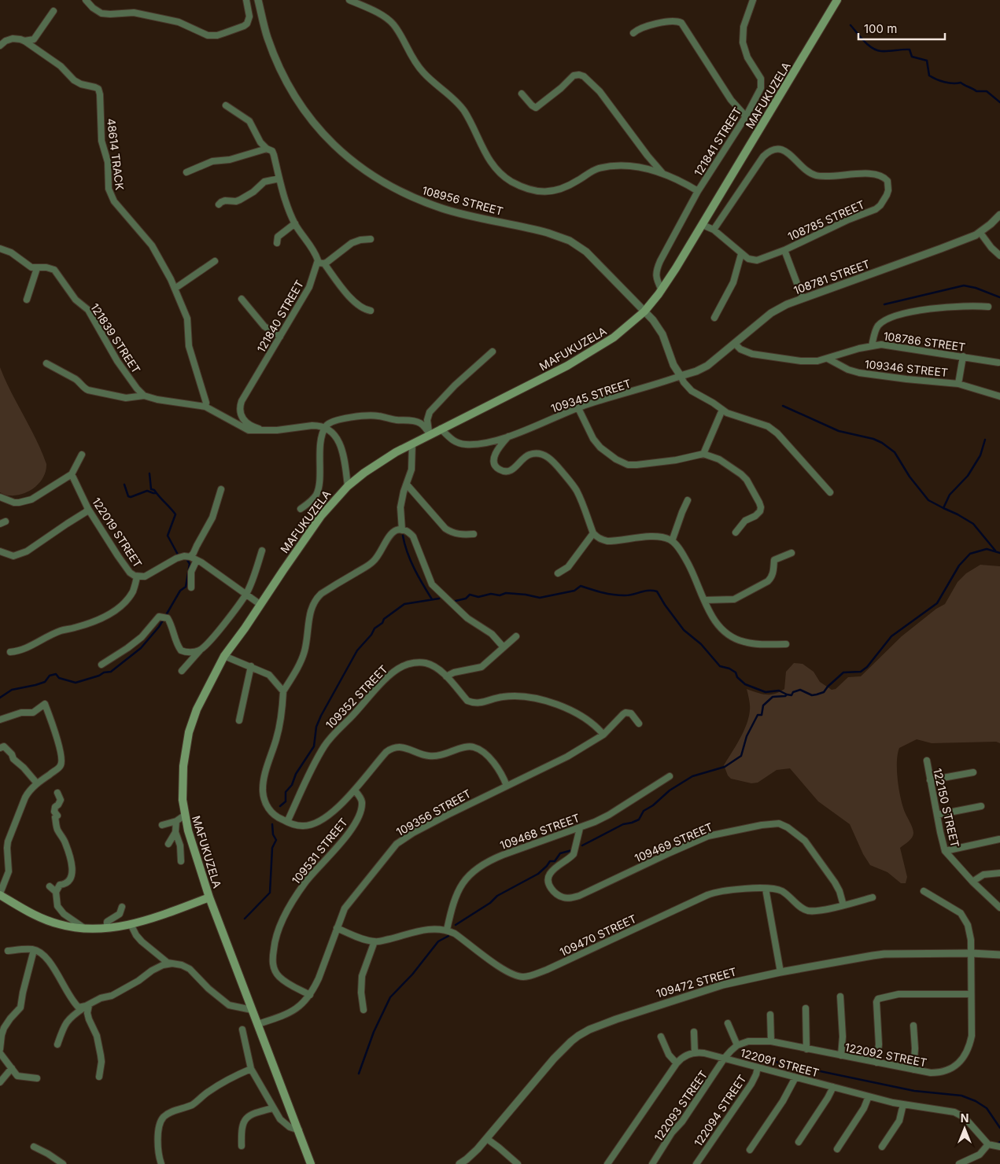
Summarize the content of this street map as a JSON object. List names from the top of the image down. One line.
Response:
{"streets":{"main road":["MAFUKUZELA"],"street":["121841 STREET","48614 TRACK","108956 STREET","108785 STREET","108781 STREET","121840 STREET","121839 STREET","108786 STREET","109346 STREET","109345 STREET","122019 STREET","109352 STREET","122150 STREET","109356 STREET","109468 STREET","109469 STREET","109531 STREET","109470 STREET","109472 STREET","122092 STREET","122091 STREET","122093 STREET","122094 STREET"]},"crossings":[["MAFUKUZELA","121841 STREET"],["MAFUKUZELA","108956 STREET"],["MAFUKUZELA","108785 STREET"],["MAFUKUZELA","109345 STREET"],["MAFUKUZELA","109356 STREET"],["108956 STREET","108781 STREET"],["108956 STREET","109345 STREET"],["108785 STREET","108781 STREET"],["108781 STREET","108786 STREET"],["108781 STREET","109345 STREET"],["108786 STREET","109346 STREET"],["109352 STREET","109356 STREET"],["109356 STREET","109531 STREET"],["109468 STREET","109469 STREET"],["109468 STREET","109470 STREET"],["109469 STREET","109470 STREET"],["109472 STREET","122092 STREET"],["122091 STREET","122093 STREET"],["122091 STREET","122094 STREET"]],"scale_bar":"100 m","north":"top"}
